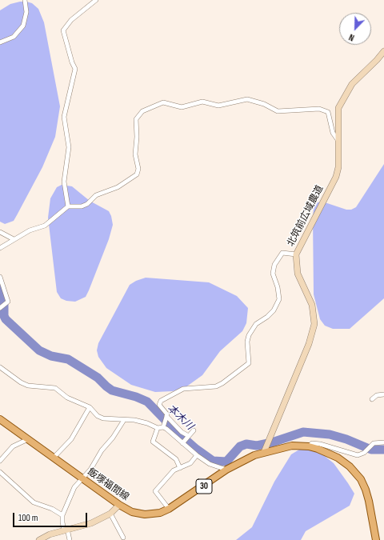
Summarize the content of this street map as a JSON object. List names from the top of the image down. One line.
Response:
{"streets":{"main road":["飯塚福間線","30"],"street":["北筑前広域農道"]},"crossings":[["北筑前広域農道","飯塚福間線"]],"water":["本木川"],"scale_bar":"100 m","north":"bottom left"}
